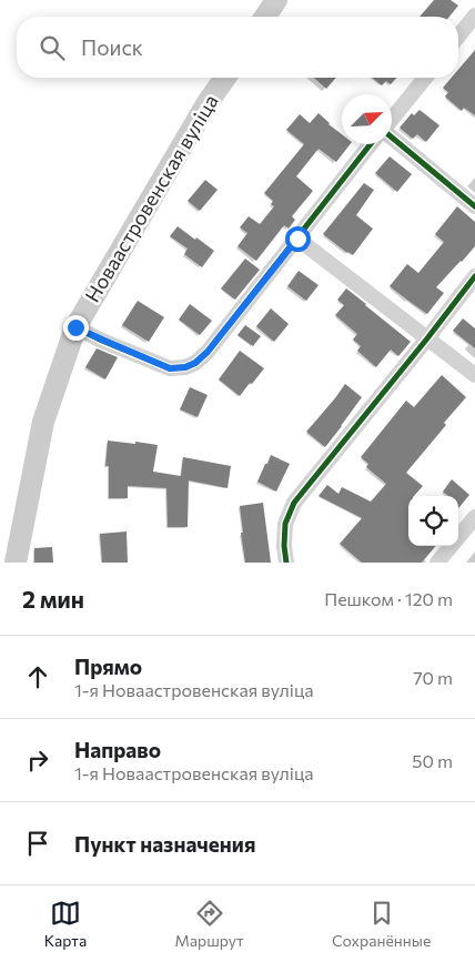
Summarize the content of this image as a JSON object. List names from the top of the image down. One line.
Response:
{"streets":{"main road":["Новаастровенская вуліца"]},"north":"top right","page":{"search":"Поиск","heading":["2 мин","Пешком · 120 m"],"list":[["Прямо","1-я Новаастровенская вуліца","70 m"],["Направо","1-я Новаастровенская вуліца","50 m"],"Пункт назначения"],"nav":["Карта","Маршрут","Сохранённые"]}}
